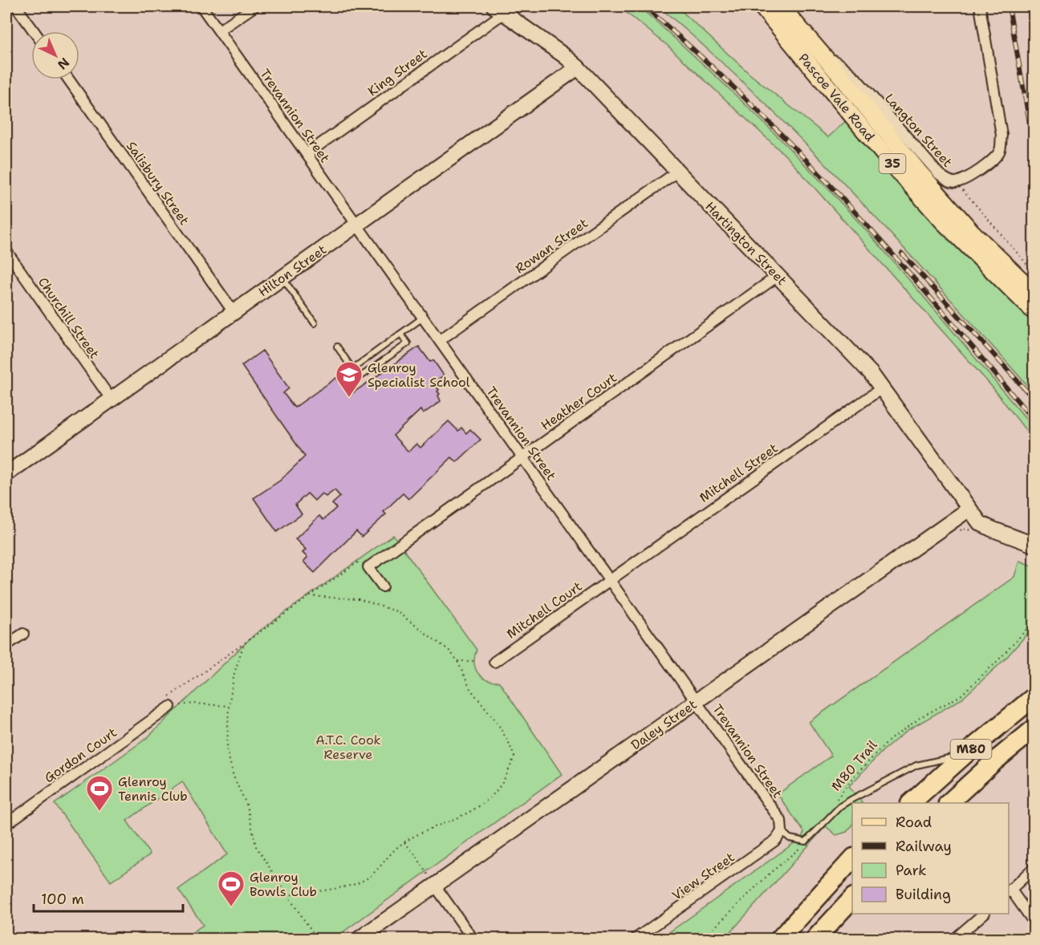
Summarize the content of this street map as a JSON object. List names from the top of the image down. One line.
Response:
{"streets":{"highway":["M80"],"main road":["Pascoe Vale Road","35"],"street":["King Street","Trevannion Street","Langton Street","Salisbury Street","Hartington Street","Rowan Street","Hilton Street","Churchill Street","Heather Court","Mitchell Street","Mitchell Court","Daley Street","Gordon Court","View Street"],"path":["M80 Trail"]},"crossings":[["King Street","Trevannion Street"],["King Street","Hartington Street"],["Pascoe Vale Road","Langton Street"],["Trevannion Street","Rowan Street"],["Trevannion Street","Hilton Street"],["Trevannion Street","Heather Court"],["Trevannion Street","Mitchell Street"],["Trevannion Street","Mitchell Court"],["Trevannion Street","Daley Street"],["Trevannion Street","View Street"],["Salisbury Street","Hilton Street"],["Hartington Street","Rowan Street"],["Hartington Street","Hilton Street"],["Hartington Street","Heather Court"],["Hartington Street","Mitchell Street"],["Hartington Street","Daley Street"],["Hilton Street","Churchill Street"],["Mitchell Street","Mitchell Court"]],"parks":["A.T.C. Cook Reserve"],"places":{"school or university":["Glenroy Specialist School"],"sports":["Glenroy Tennis Club","Glenroy Bowls Club"]},"legend":["Road","Railway","Park","Building"],"scale_bar":"100 m","north":"bottom right"}
